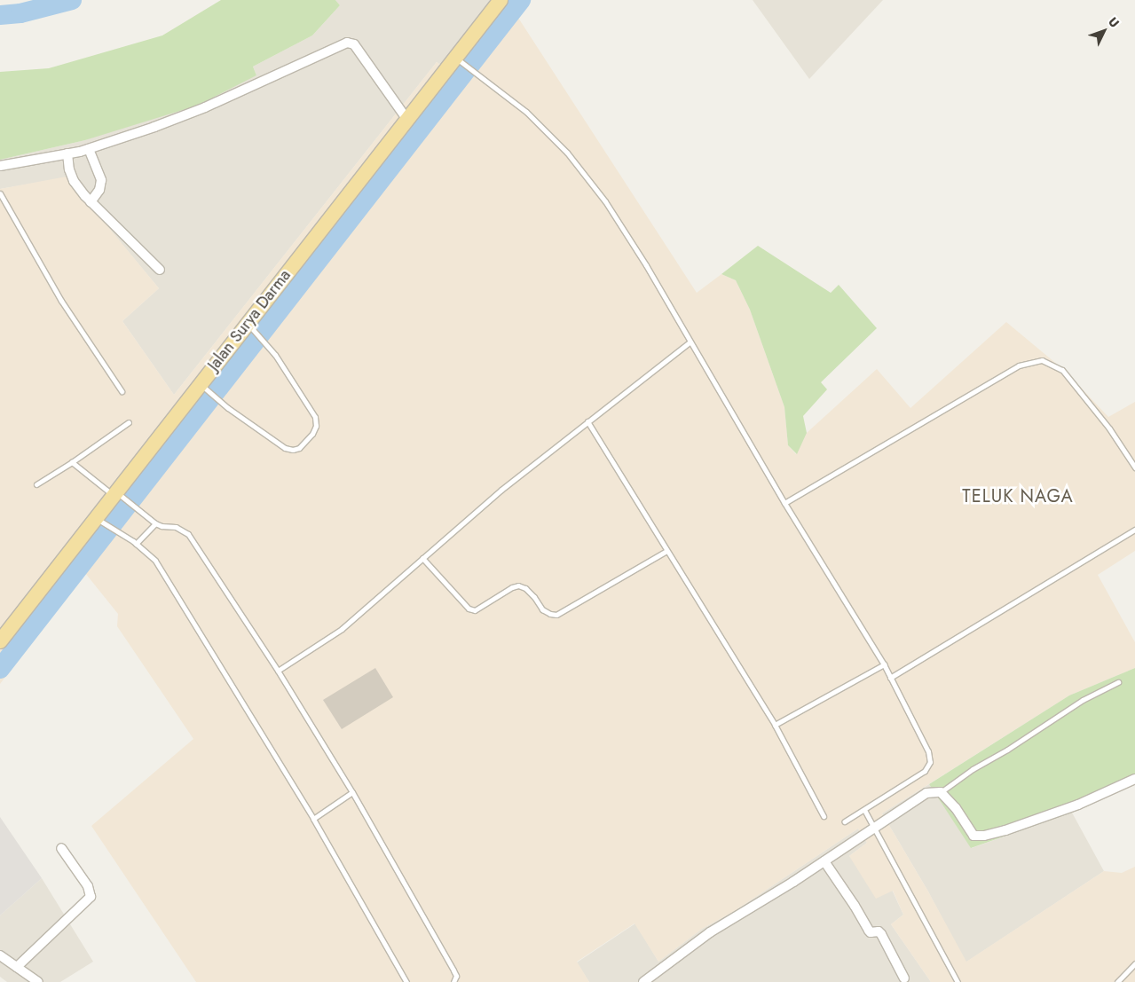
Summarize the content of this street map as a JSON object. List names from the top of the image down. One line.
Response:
{"streets":{"main road":["Jalan Surya Darma"]},"districts":["TELUK NAGA"],"north":"top right"}
